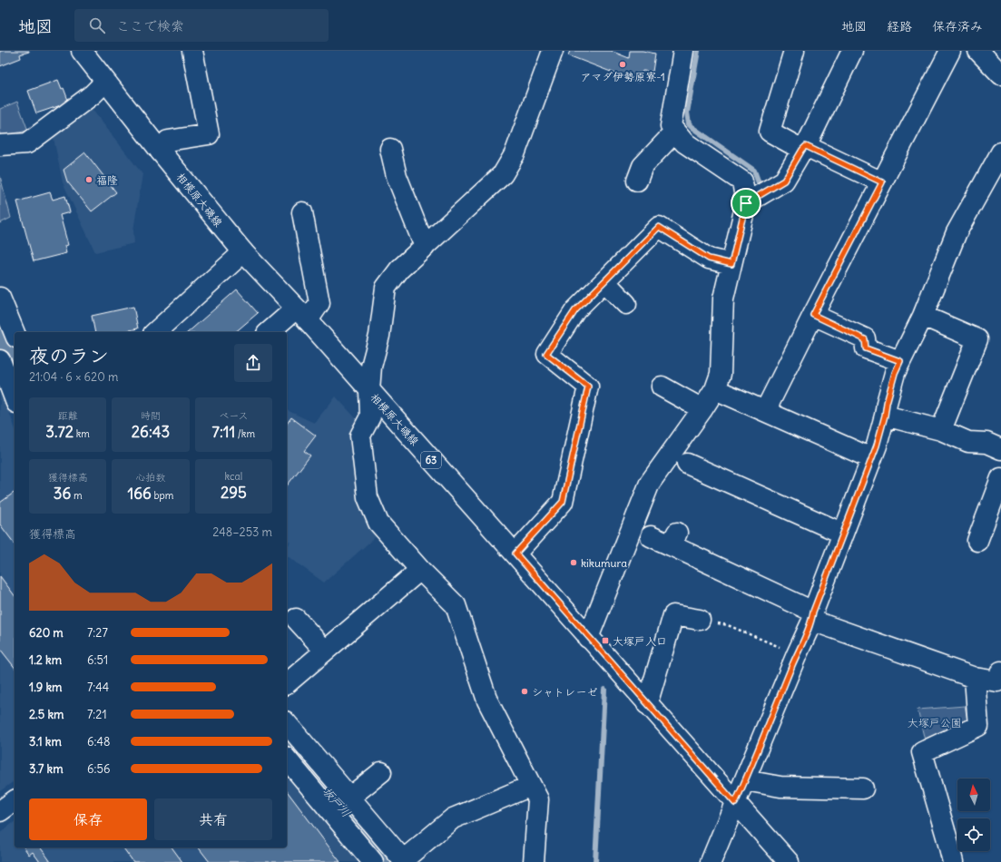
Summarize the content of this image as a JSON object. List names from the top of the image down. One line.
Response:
{"streets":{"street":["相模原大磯線","63"]},"water":["坂戸川"],"parks":["大塚戸公園"],"places":{"other":["アマダ伊勢原寮-1","福隆","kikumura","シャトレーゼ"],"transit":["大塚戸入口"]},"north":"top","page":{"header":"地図","search":"ここで検索","nav":["地図","経路","保存済み"],"heading":["夜のラン","21:04 · 6 × 620 m"],"stats":[["距離","3.72 km"],["時間","26:43"],["ペース","7:11 /km"],["獲得標高","36 m"],["心拍数","166 bpm"],["kcal","295"]],"chart":["獲得標高","248–253 m"],"list":[{"name":"620 m","note":"7:27"},{"name":"1.2 km","note":"6:51"},{"name":"1.9 km","note":"7:44"},{"name":"2.5 km","note":"7:21"},{"name":"3.1 km","note":"6:48"},{"name":"3.7 km","note":"6:56"}],"buttons":["保存","共有"]}}
